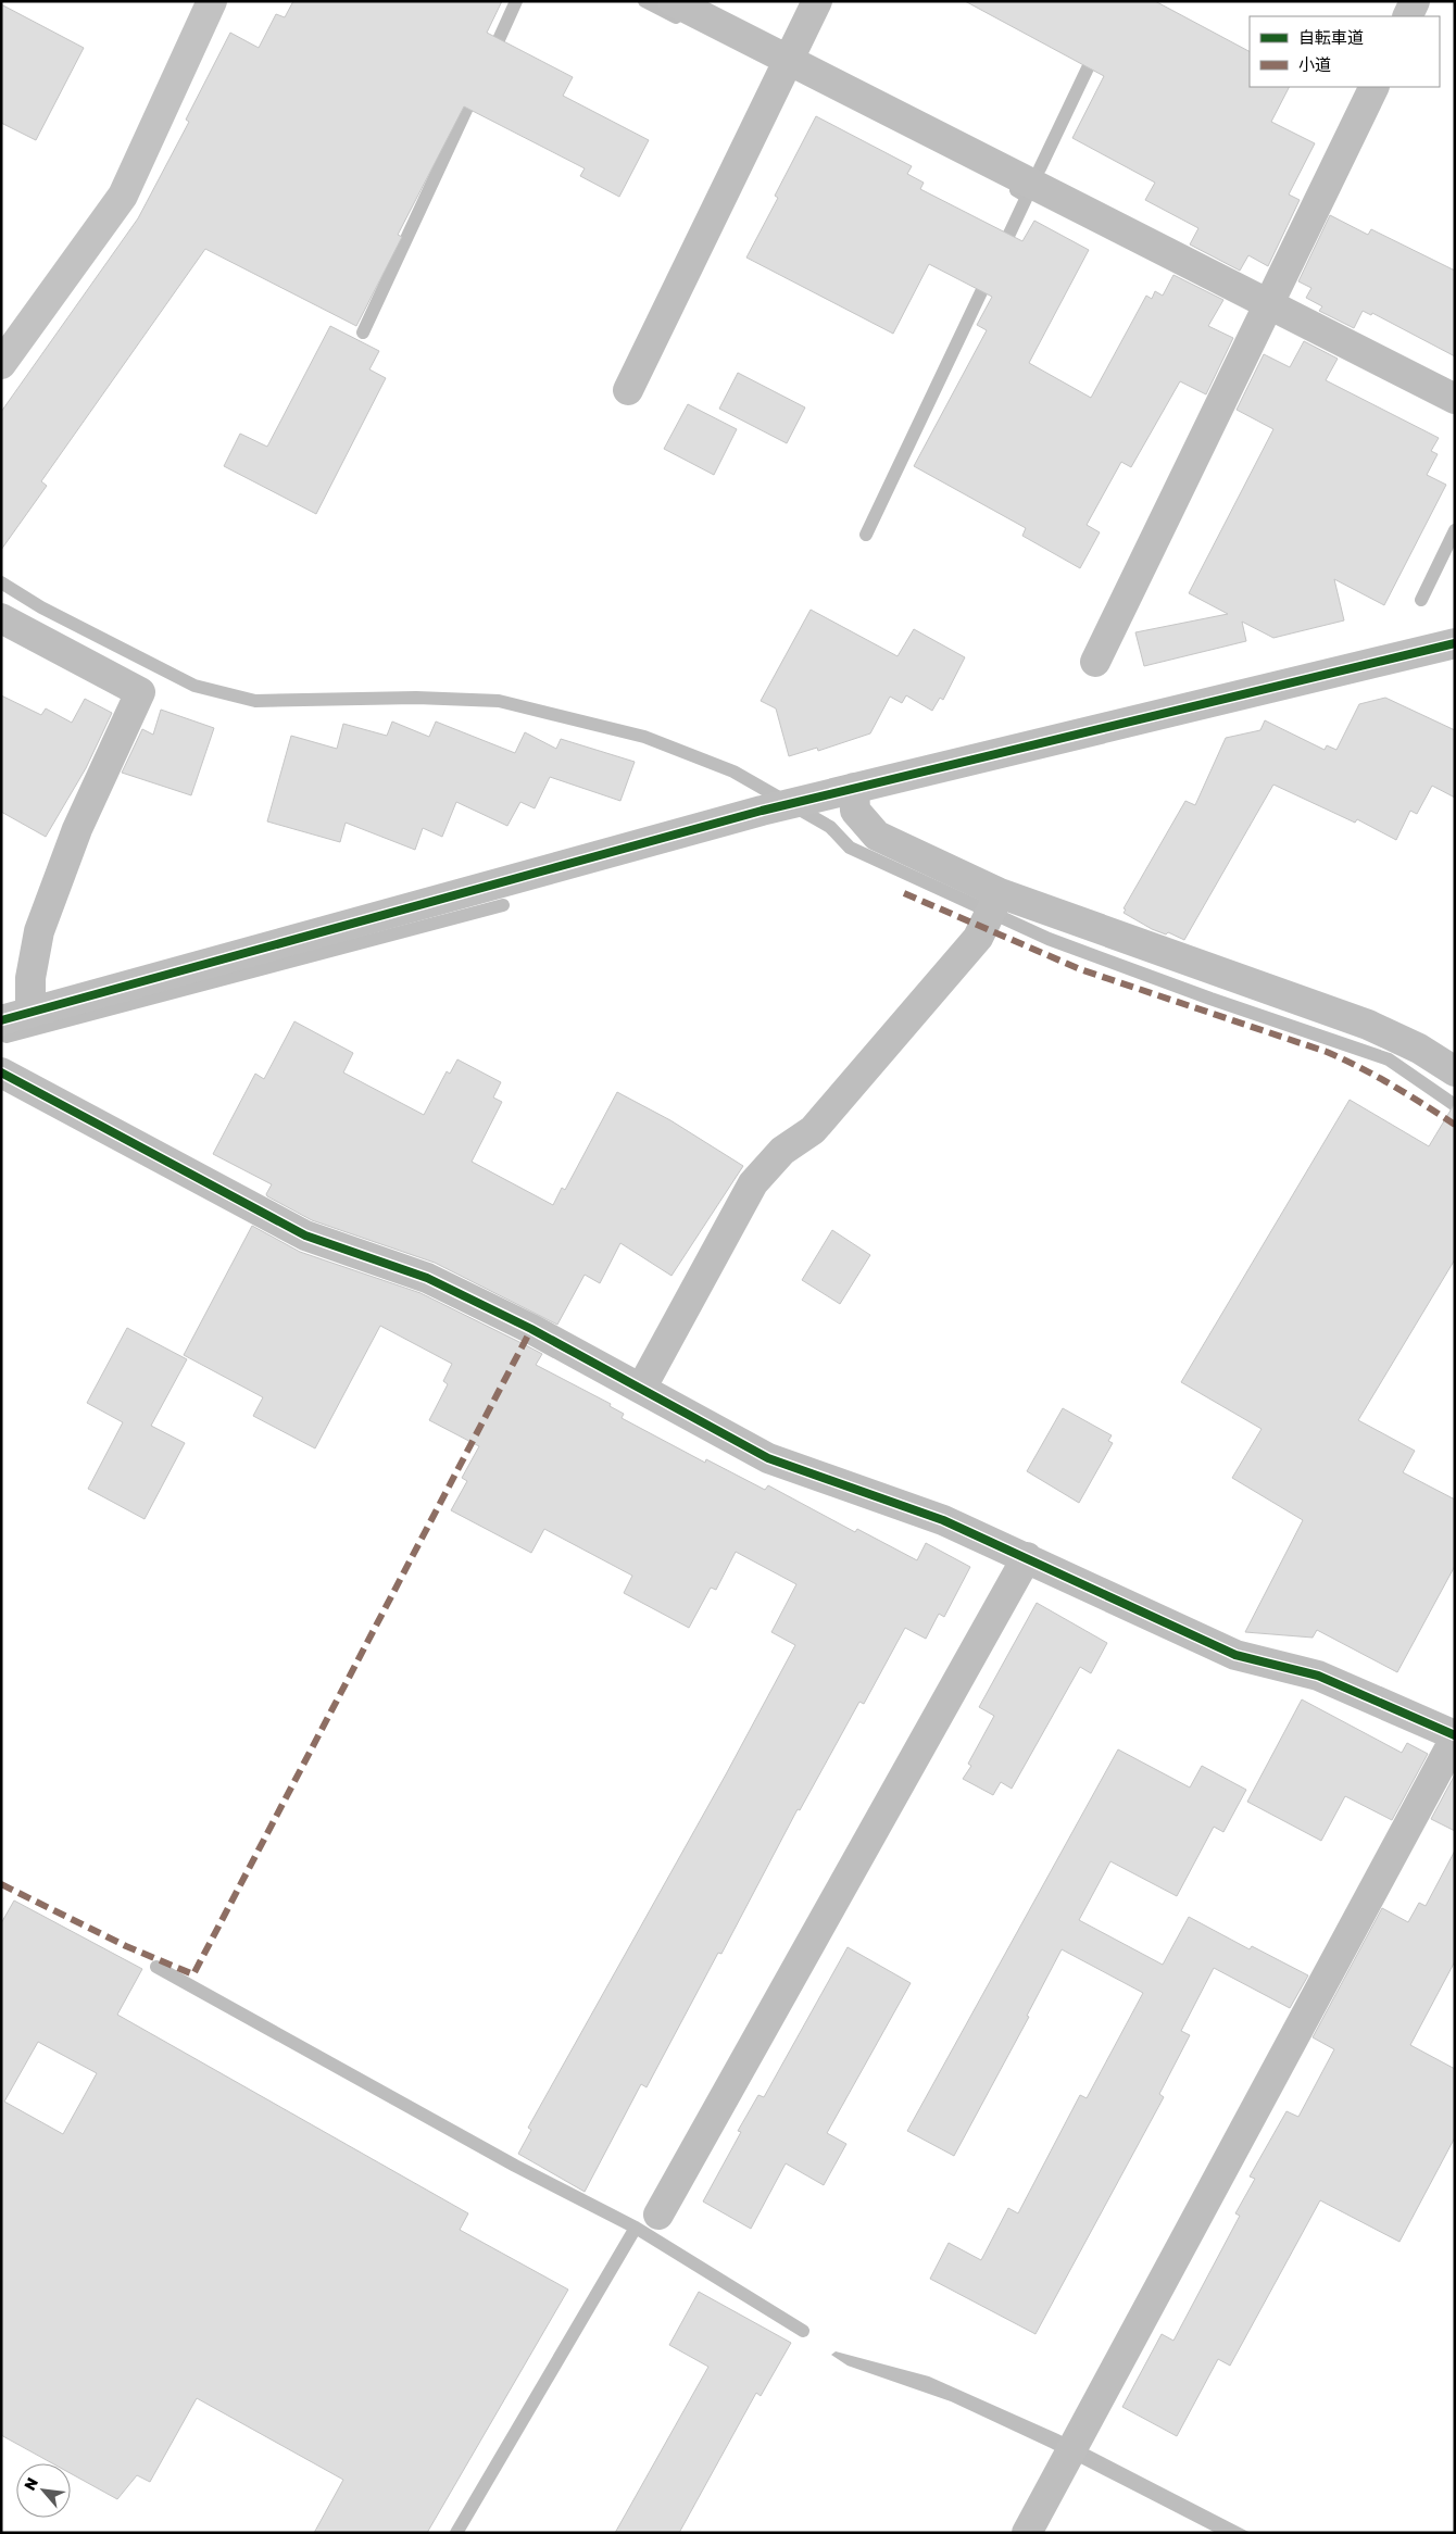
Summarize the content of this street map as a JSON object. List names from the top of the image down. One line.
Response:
{"legend":["自転車道","小道"],"north":"top left"}
